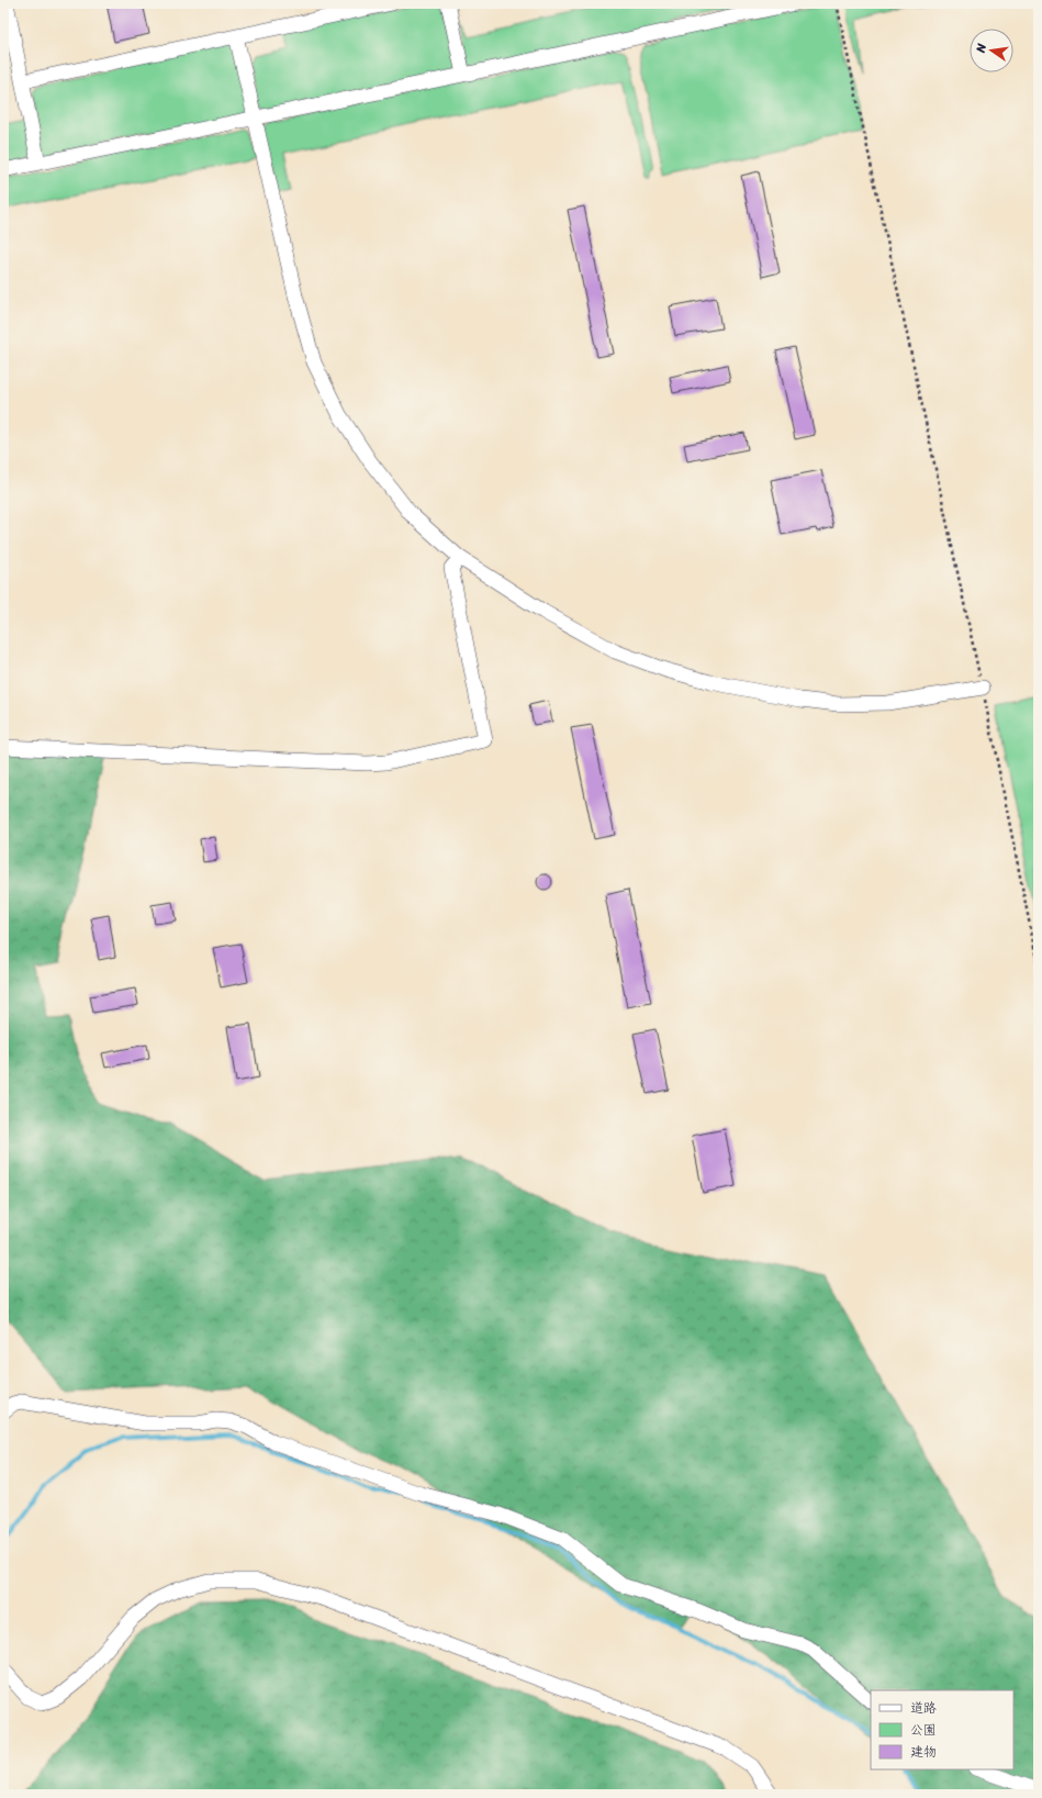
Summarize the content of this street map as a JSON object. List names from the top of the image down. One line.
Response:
{"legend":["道路","公園","建物"],"north":"left"}
